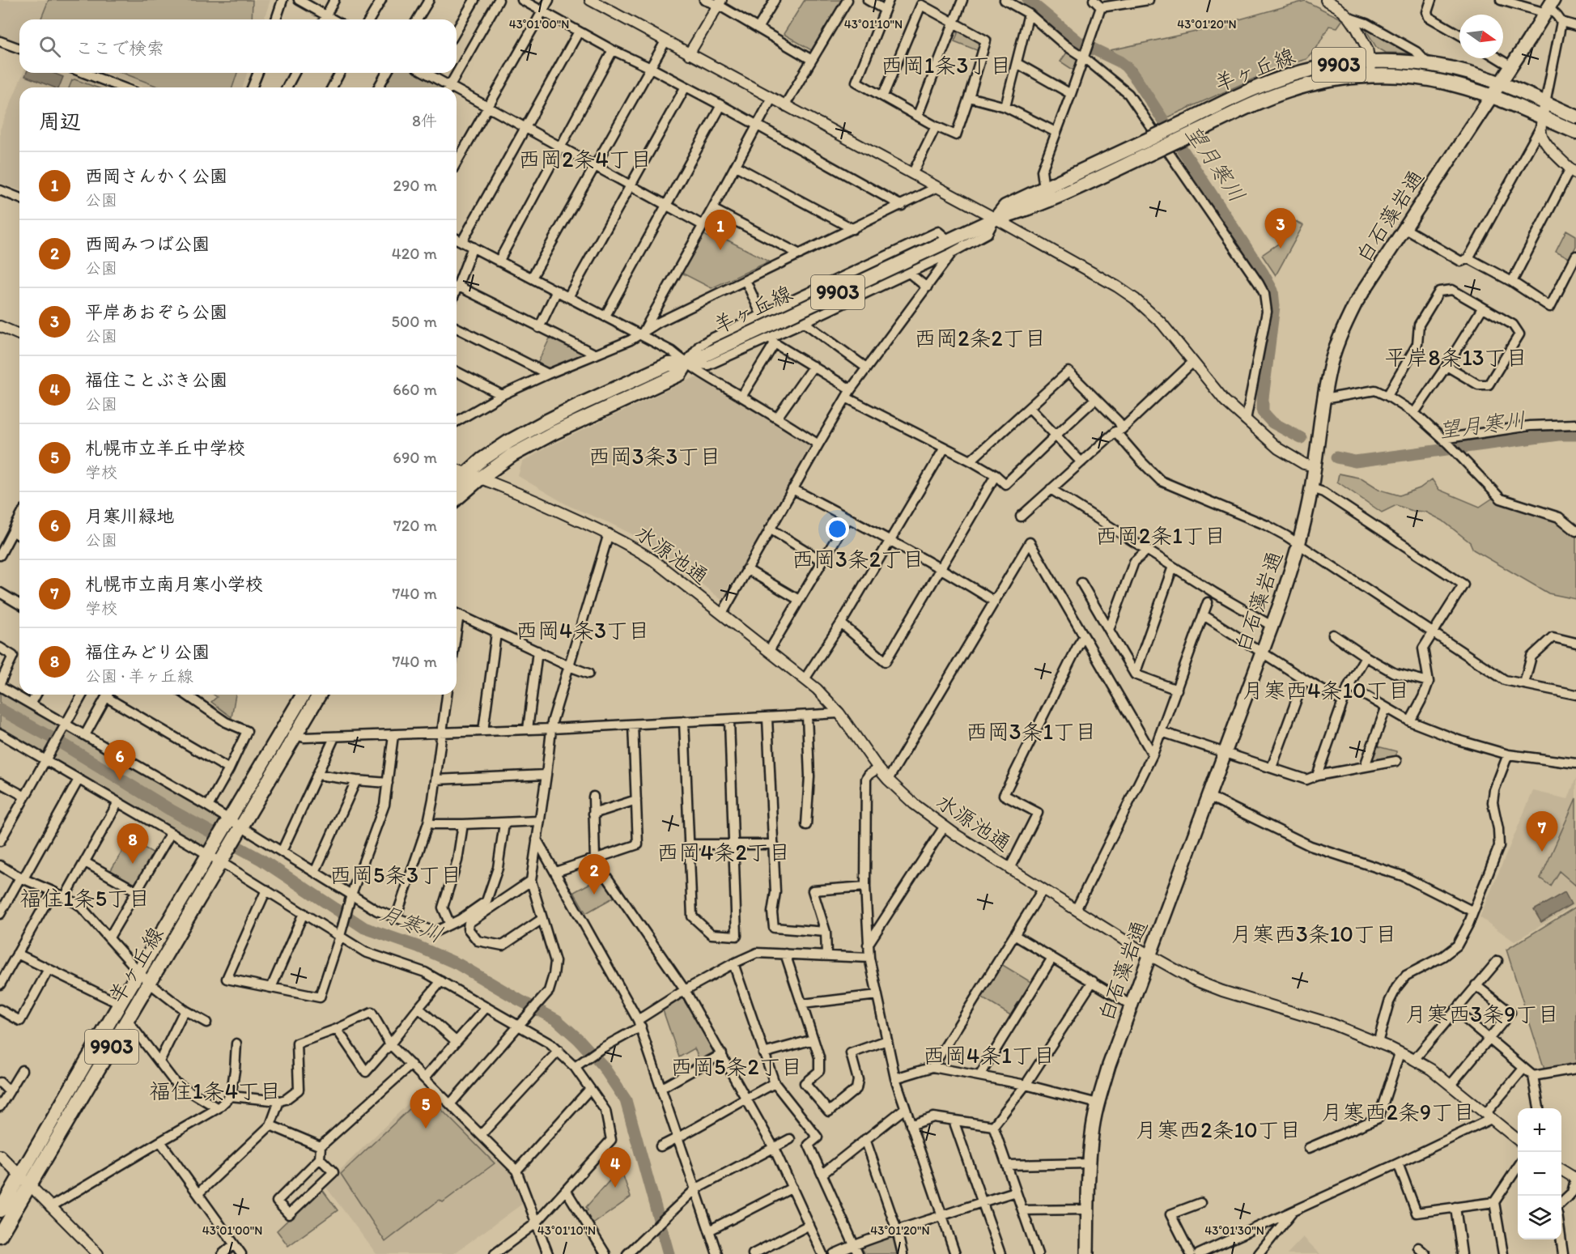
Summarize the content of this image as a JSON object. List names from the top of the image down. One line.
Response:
{"streets":{"main road":["9903","羊ヶ丘線","白石藻岩通"],"street":["水源池通"]},"crossings":[["羊ヶ丘線","白石藻岩通"],["羊ヶ丘線","水源池通"],["白石藻岩通","水源池通"]],"districts":["西岡1条3丁目","西岡2条4丁目","西岡2条2丁目","平岸8条13丁目","西岡3条3丁目","西岡2条1丁目","西岡3条2丁目","西岡4条3丁目","月寒西4条10丁目","西岡3条1丁目","西岡4条2丁目","西岡5条3丁目","福住1条5丁目","月寒西3条10丁目","月寒西3条9丁目","西岡4条1丁目","西岡5条2丁目","福住1条4丁目","月寒西2条9丁目","月寒西2条10丁目"],"water":["望月寒川","月寒川"],"north":"right","page":{"search":"ここで検索","heading":["周辺","8件"],"list":[{"mark":"1","name":"西岡さんかく公園","note":"公園","value":"290 m"},{"mark":"2","name":"西岡みつば公園","note":"公園","value":"420 m"},{"mark":"3","name":"平岸あおぞら公園","note":"公園","value":"500 m"},{"mark":"4","name":"福住ことぶき公園","note":"公園","value":"660 m"},{"mark":"5","name":"札幌市立羊丘中学校","note":"学校","value":"690 m"},{"mark":"6","name":"月寒川緑地","note":"公園","value":"720 m"},{"mark":"7","name":"札幌市立南月寒小学校","note":"学校","value":"740 m"},{"mark":"8","name":"福住みどり公園","note":"公園 · 羊ヶ丘線","value":"740 m"}],"pins":["3","1","6","7","8","2","5","4"],"map_buttons":["+","−"]},"coordinates":["43°01'00\"N","43°01'10\"N","43°01'20\"N","43°01'30\"N"]}
